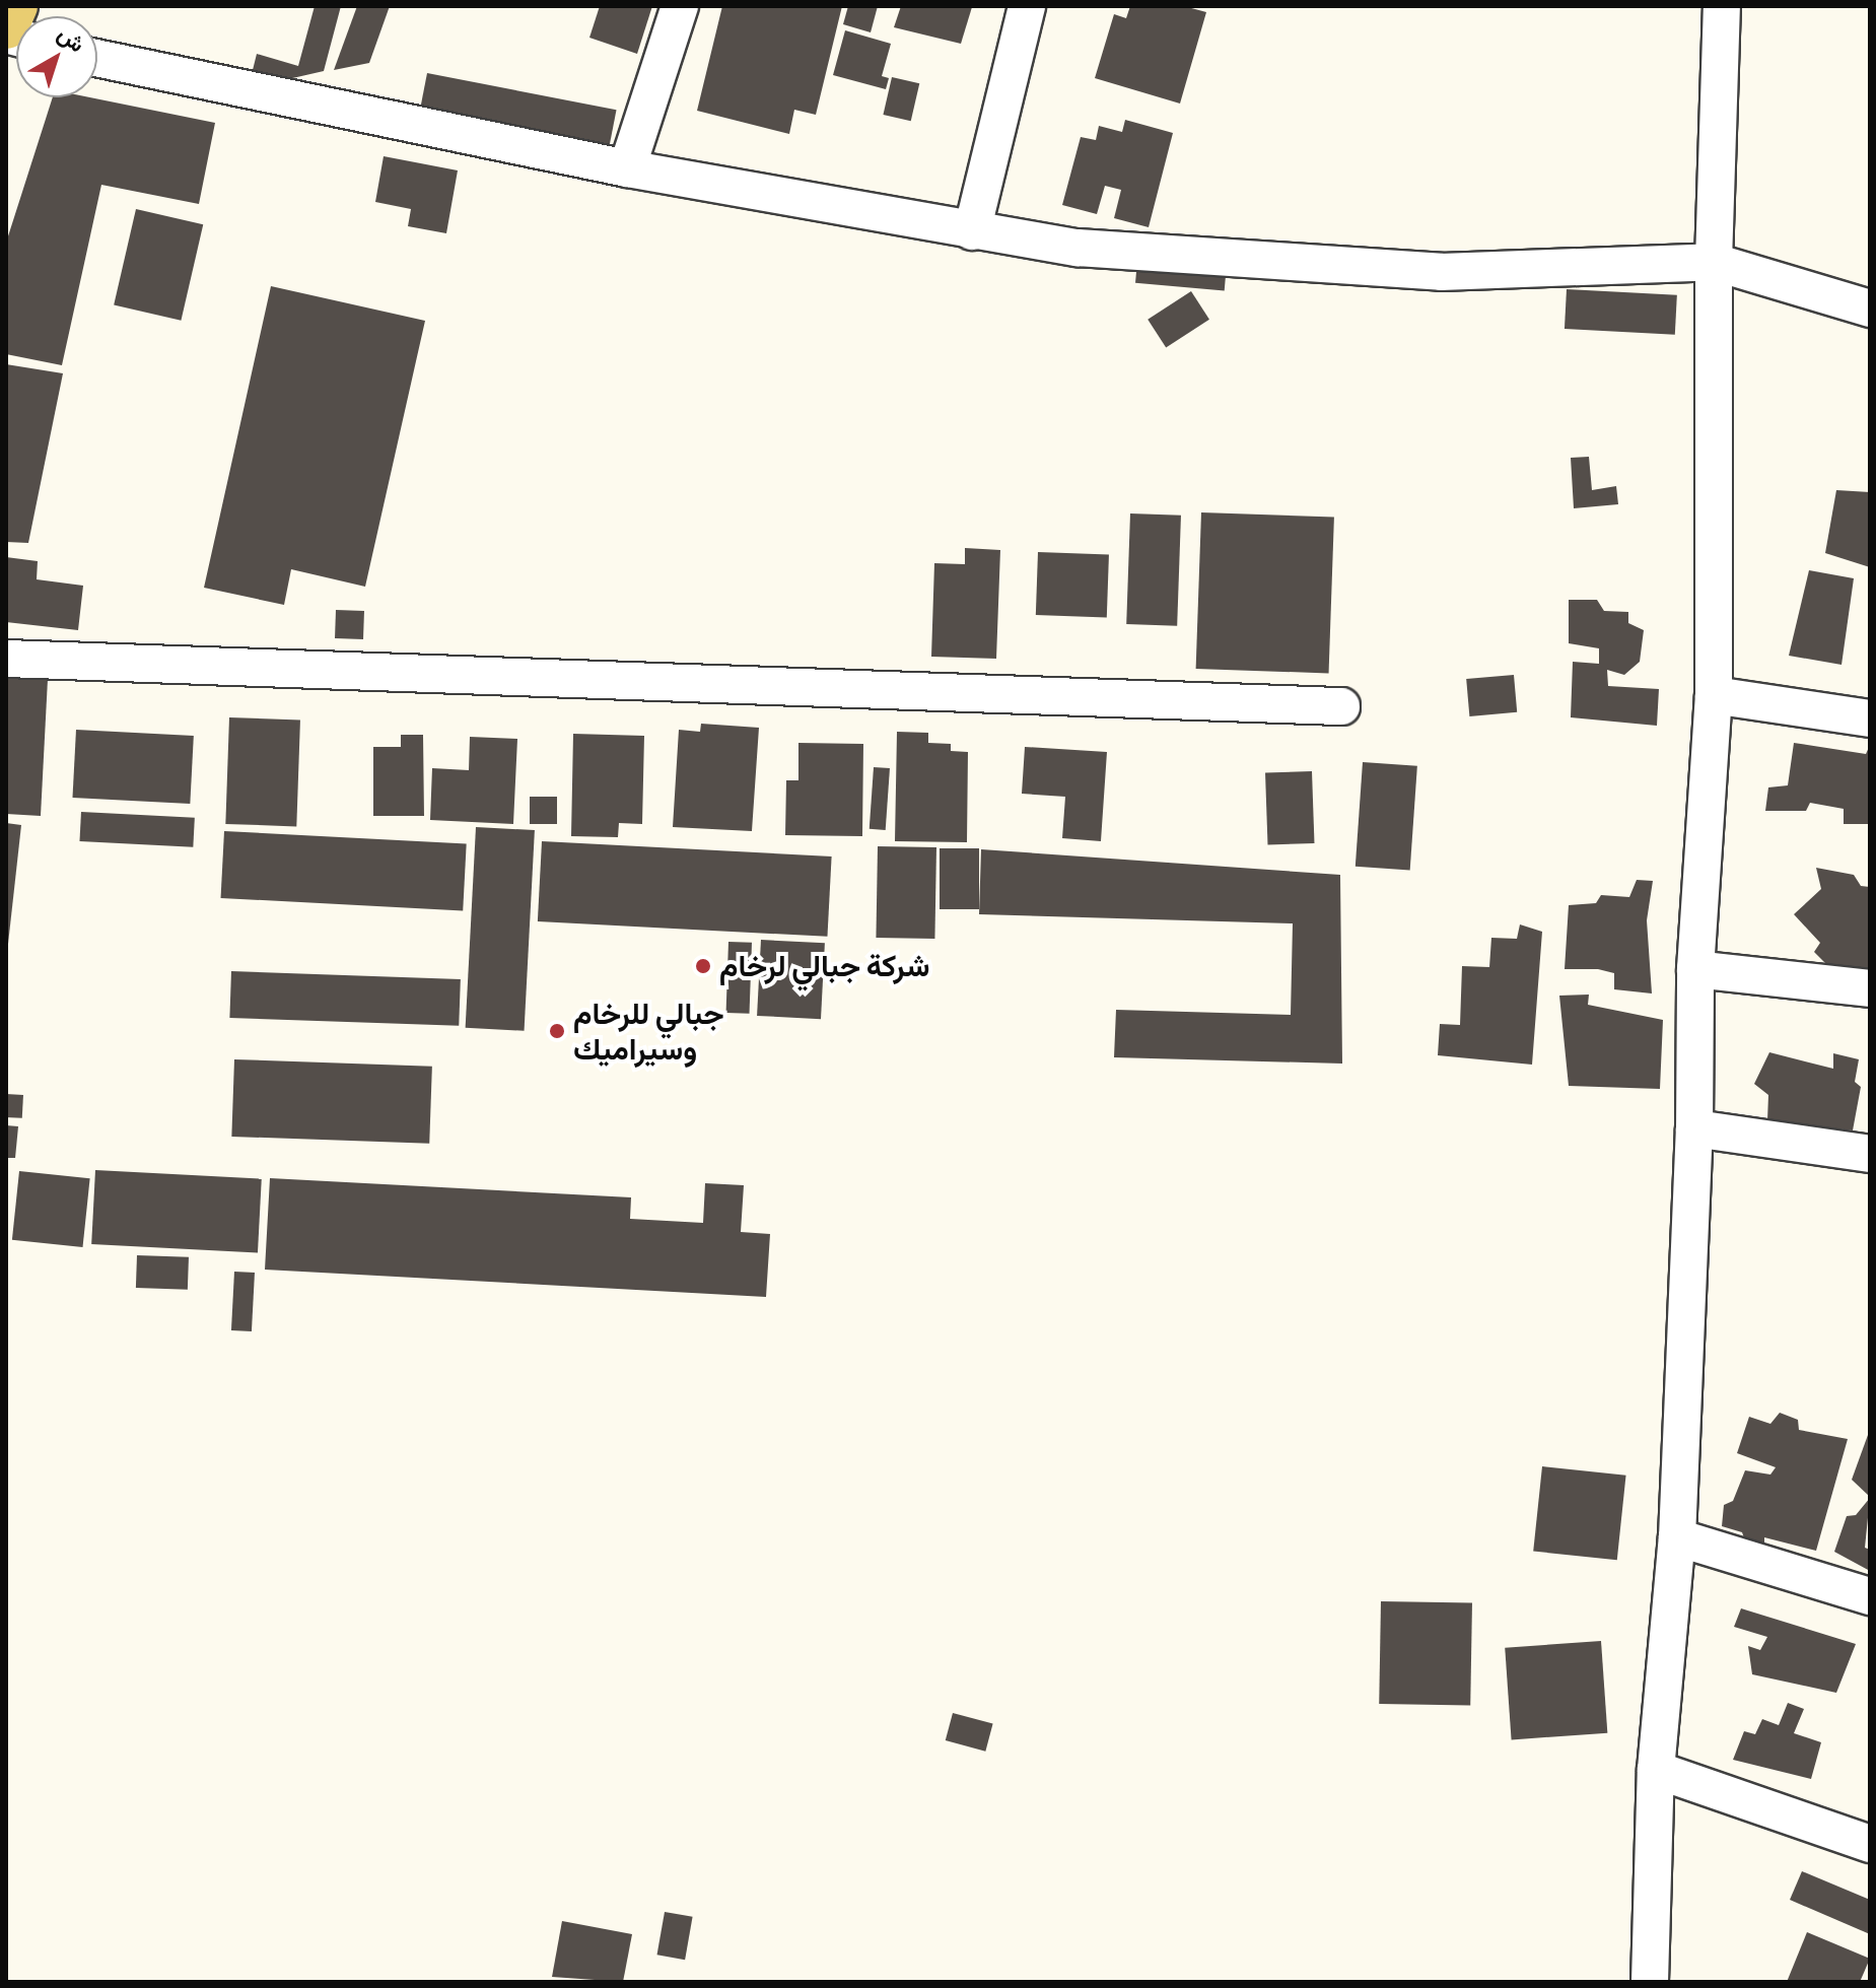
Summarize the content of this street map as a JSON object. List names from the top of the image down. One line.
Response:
{"places":["شركة جبالي لرخام","جبالي للرخام وسيراميك"],"north":"top right"}
